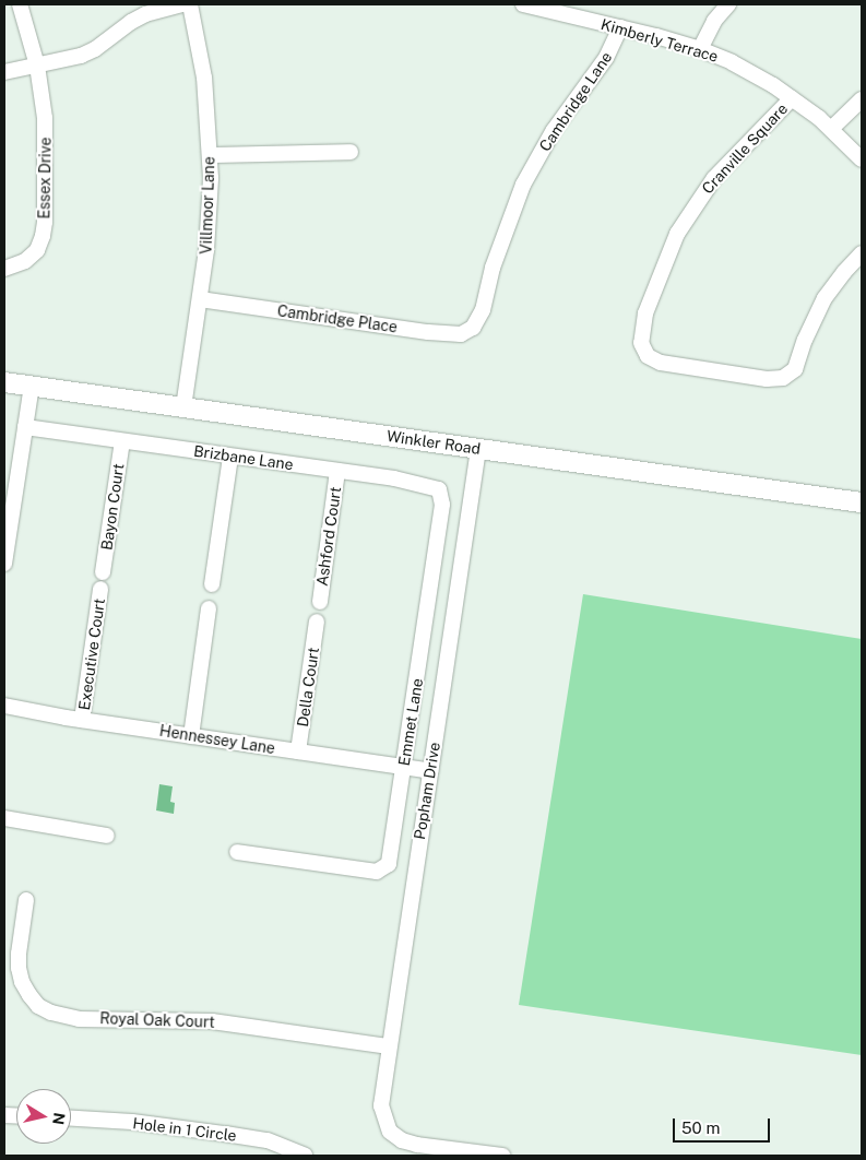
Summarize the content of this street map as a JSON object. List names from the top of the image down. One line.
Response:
{"streets":{"street":["Kimberly Terrace","Cambridge Lane","Cranville Square","Essex Drive","Villmoor Lane","Cambridge Place","Winkler Road","Brizbane Lane","Bayon Court","Ashford Court","Executive Court","Della Court","Emmet Lane","Hennessey Lane","Popham Drive","Royal Oak Court","Hole in 1 Circle"]},"crossings":[["Kimberly Terrace","Cambridge Lane"],["Kimberly Terrace","Cranville Square"],["Cambridge Lane","Cambridge Place"],["Villmoor Lane","Cambridge Place"],["Villmoor Lane","Winkler Road"],["Winkler Road","Popham Drive"],["Brizbane Lane","Bayon Court"],["Brizbane Lane","Ashford Court"],["Brizbane Lane","Emmet Lane"],["Executive Court","Hennessey Lane"],["Della Court","Hennessey Lane"],["Emmet Lane","Hennessey Lane"],["Hennessey Lane","Popham Drive"],["Popham Drive","Royal Oak Court"]],"scale_bar":"50 m","north":"right"}
